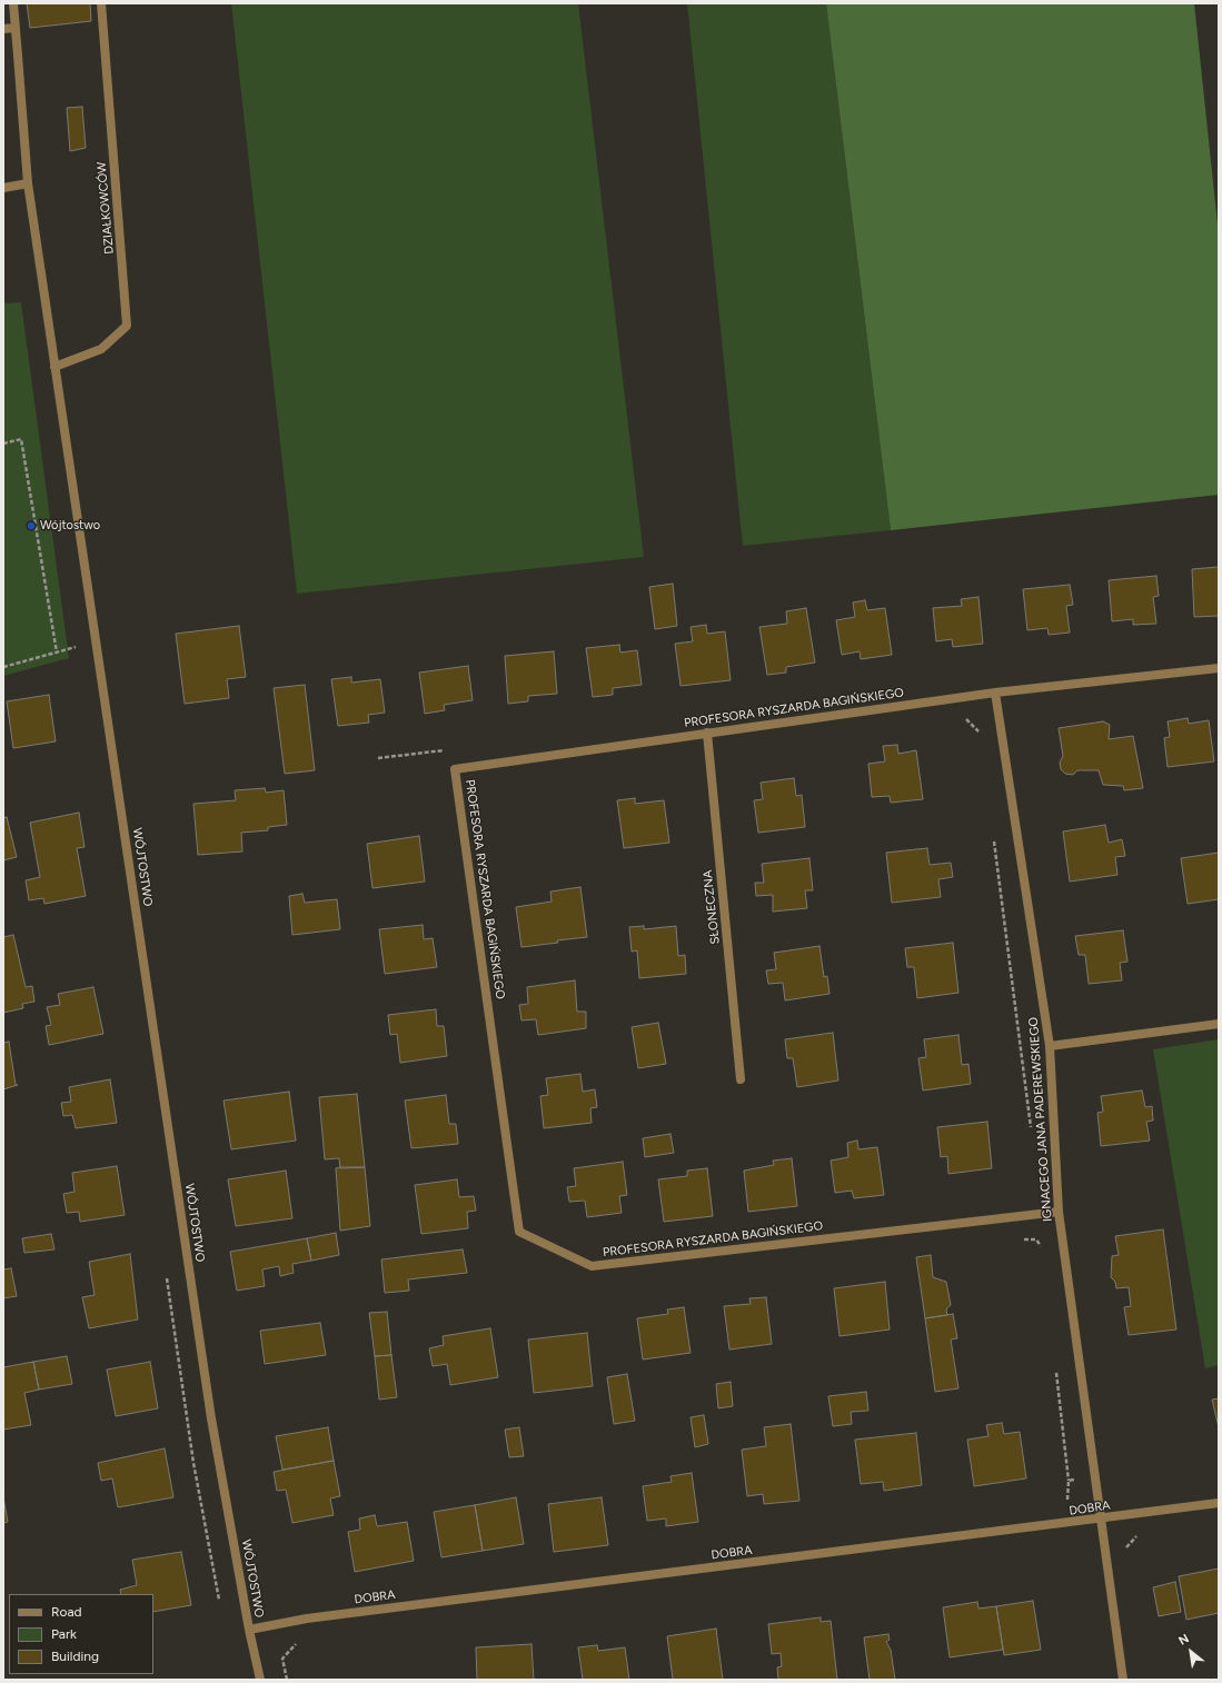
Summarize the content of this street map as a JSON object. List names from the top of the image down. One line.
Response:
{"streets":{"street":["DZIAŁKOWCÓW","PROFESORA RYSZARDA BAGIŃSKIEGO","WÓJTOSTWO","SŁONECZNA","IGNACEGO JANA PADEREWSKIEGO","DOBRA"]},"crossings":[["DZIAŁKOWCÓW","WÓJTOSTWO"],["PROFESORA RYSZARDA BAGIŃSKIEGO","SŁONECZNA"],["PROFESORA RYSZARDA BAGIŃSKIEGO","IGNACEGO JANA PADEREWSKIEGO"],["WÓJTOSTWO","DOBRA"],["IGNACEGO JANA PADEREWSKIEGO","DOBRA"]],"places":["Wójtostwo"],"legend":["Road","Park","Building"],"north":"top left"}
